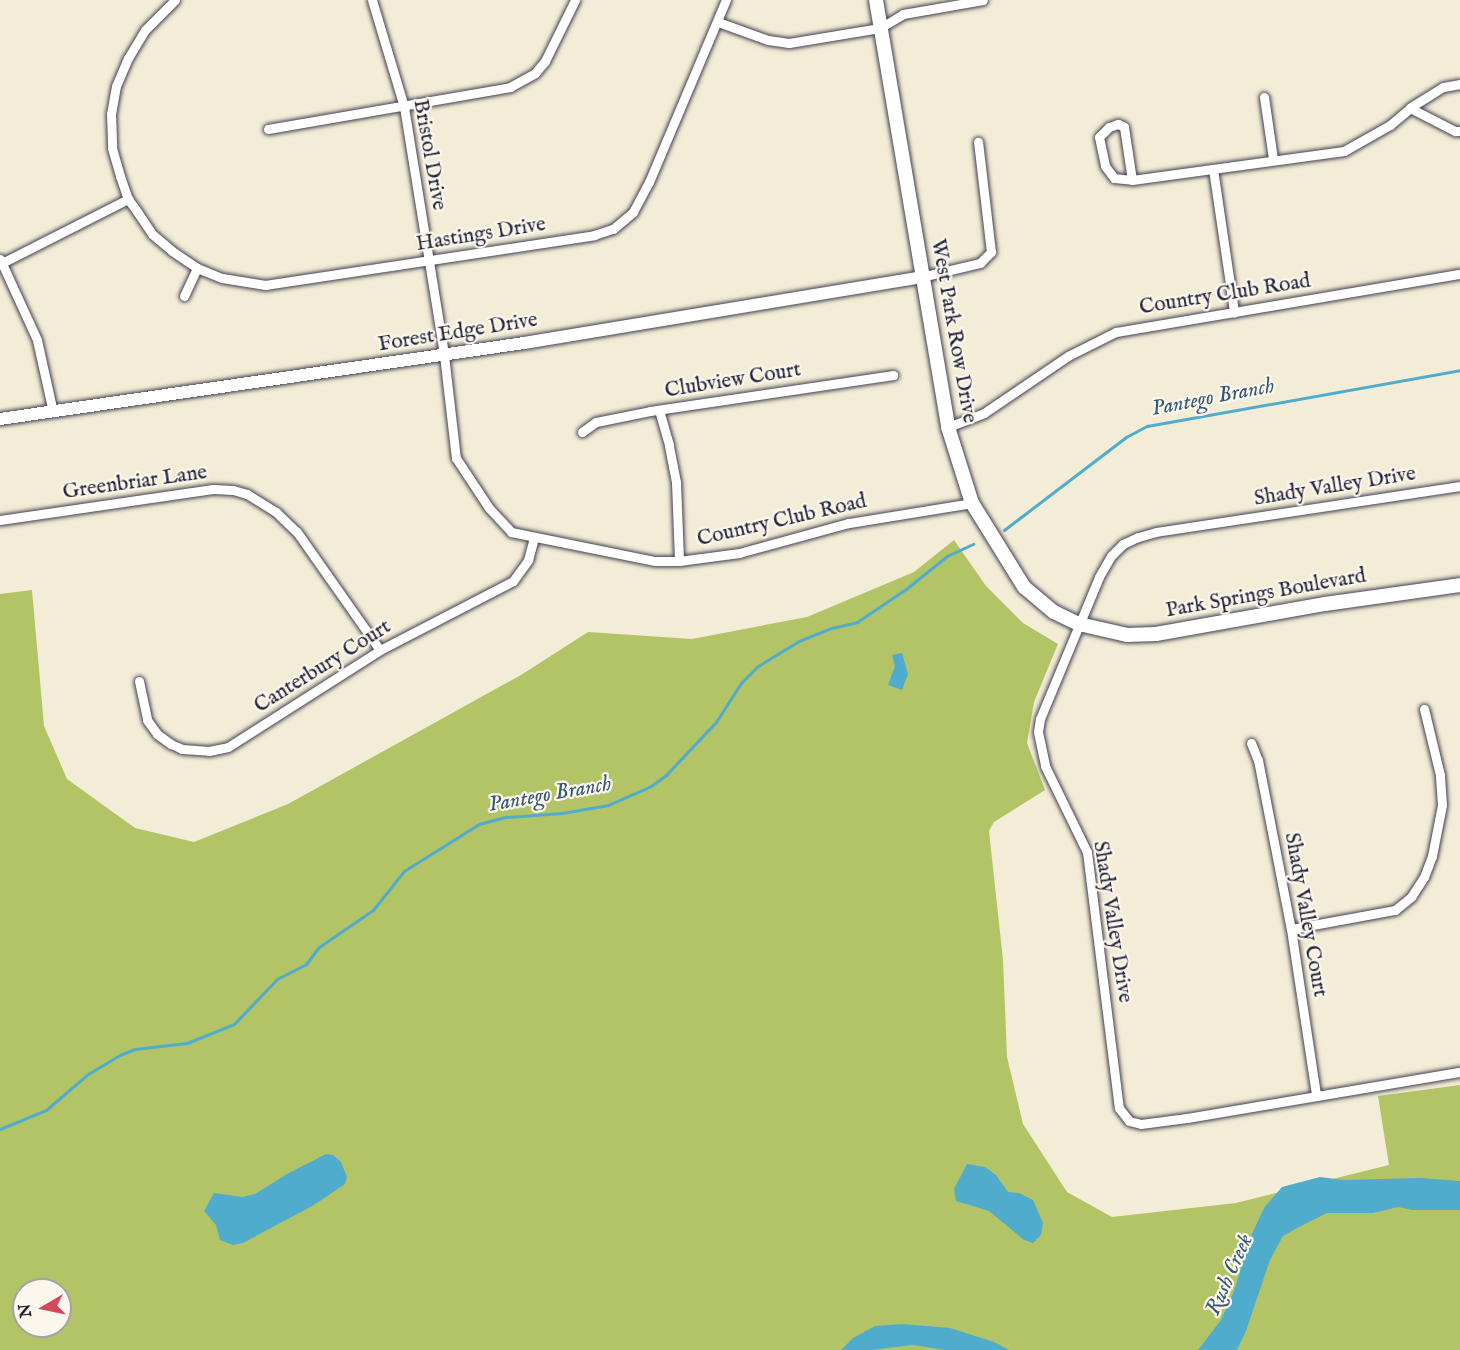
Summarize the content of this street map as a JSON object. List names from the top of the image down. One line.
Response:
{"streets":{"main road":["West Park Row Drive","Park Springs Boulevard"],"street":["Bristol Drive","Hastings Drive","Country Club Road","Forest Edge Drive","Clubview Court","Greenbriar Lane","Shady Valley Drive","Canterbury Court","Shady Valley Court"]},"crossings":[["Bristol Drive","Hastings Drive"],["Bristol Drive","Country Club Road"],["Bristol Drive","Forest Edge Drive"],["Country Club Road","West Park Row Drive"],["Country Club Road","Forest Edge Drive"],["Country Club Road","Canterbury Court"],["West Park Row Drive","Forest Edge Drive"],["West Park Row Drive","Shady Valley Drive"],["West Park Row Drive","Park Springs Boulevard"],["Greenbriar Lane","Canterbury Court"],["Shady Valley Drive","Park Springs Boulevard"],["Shady Valley Drive","Shady Valley Court"]],"water":["Pantego Branch","Rush Creek"],"north":"left"}
